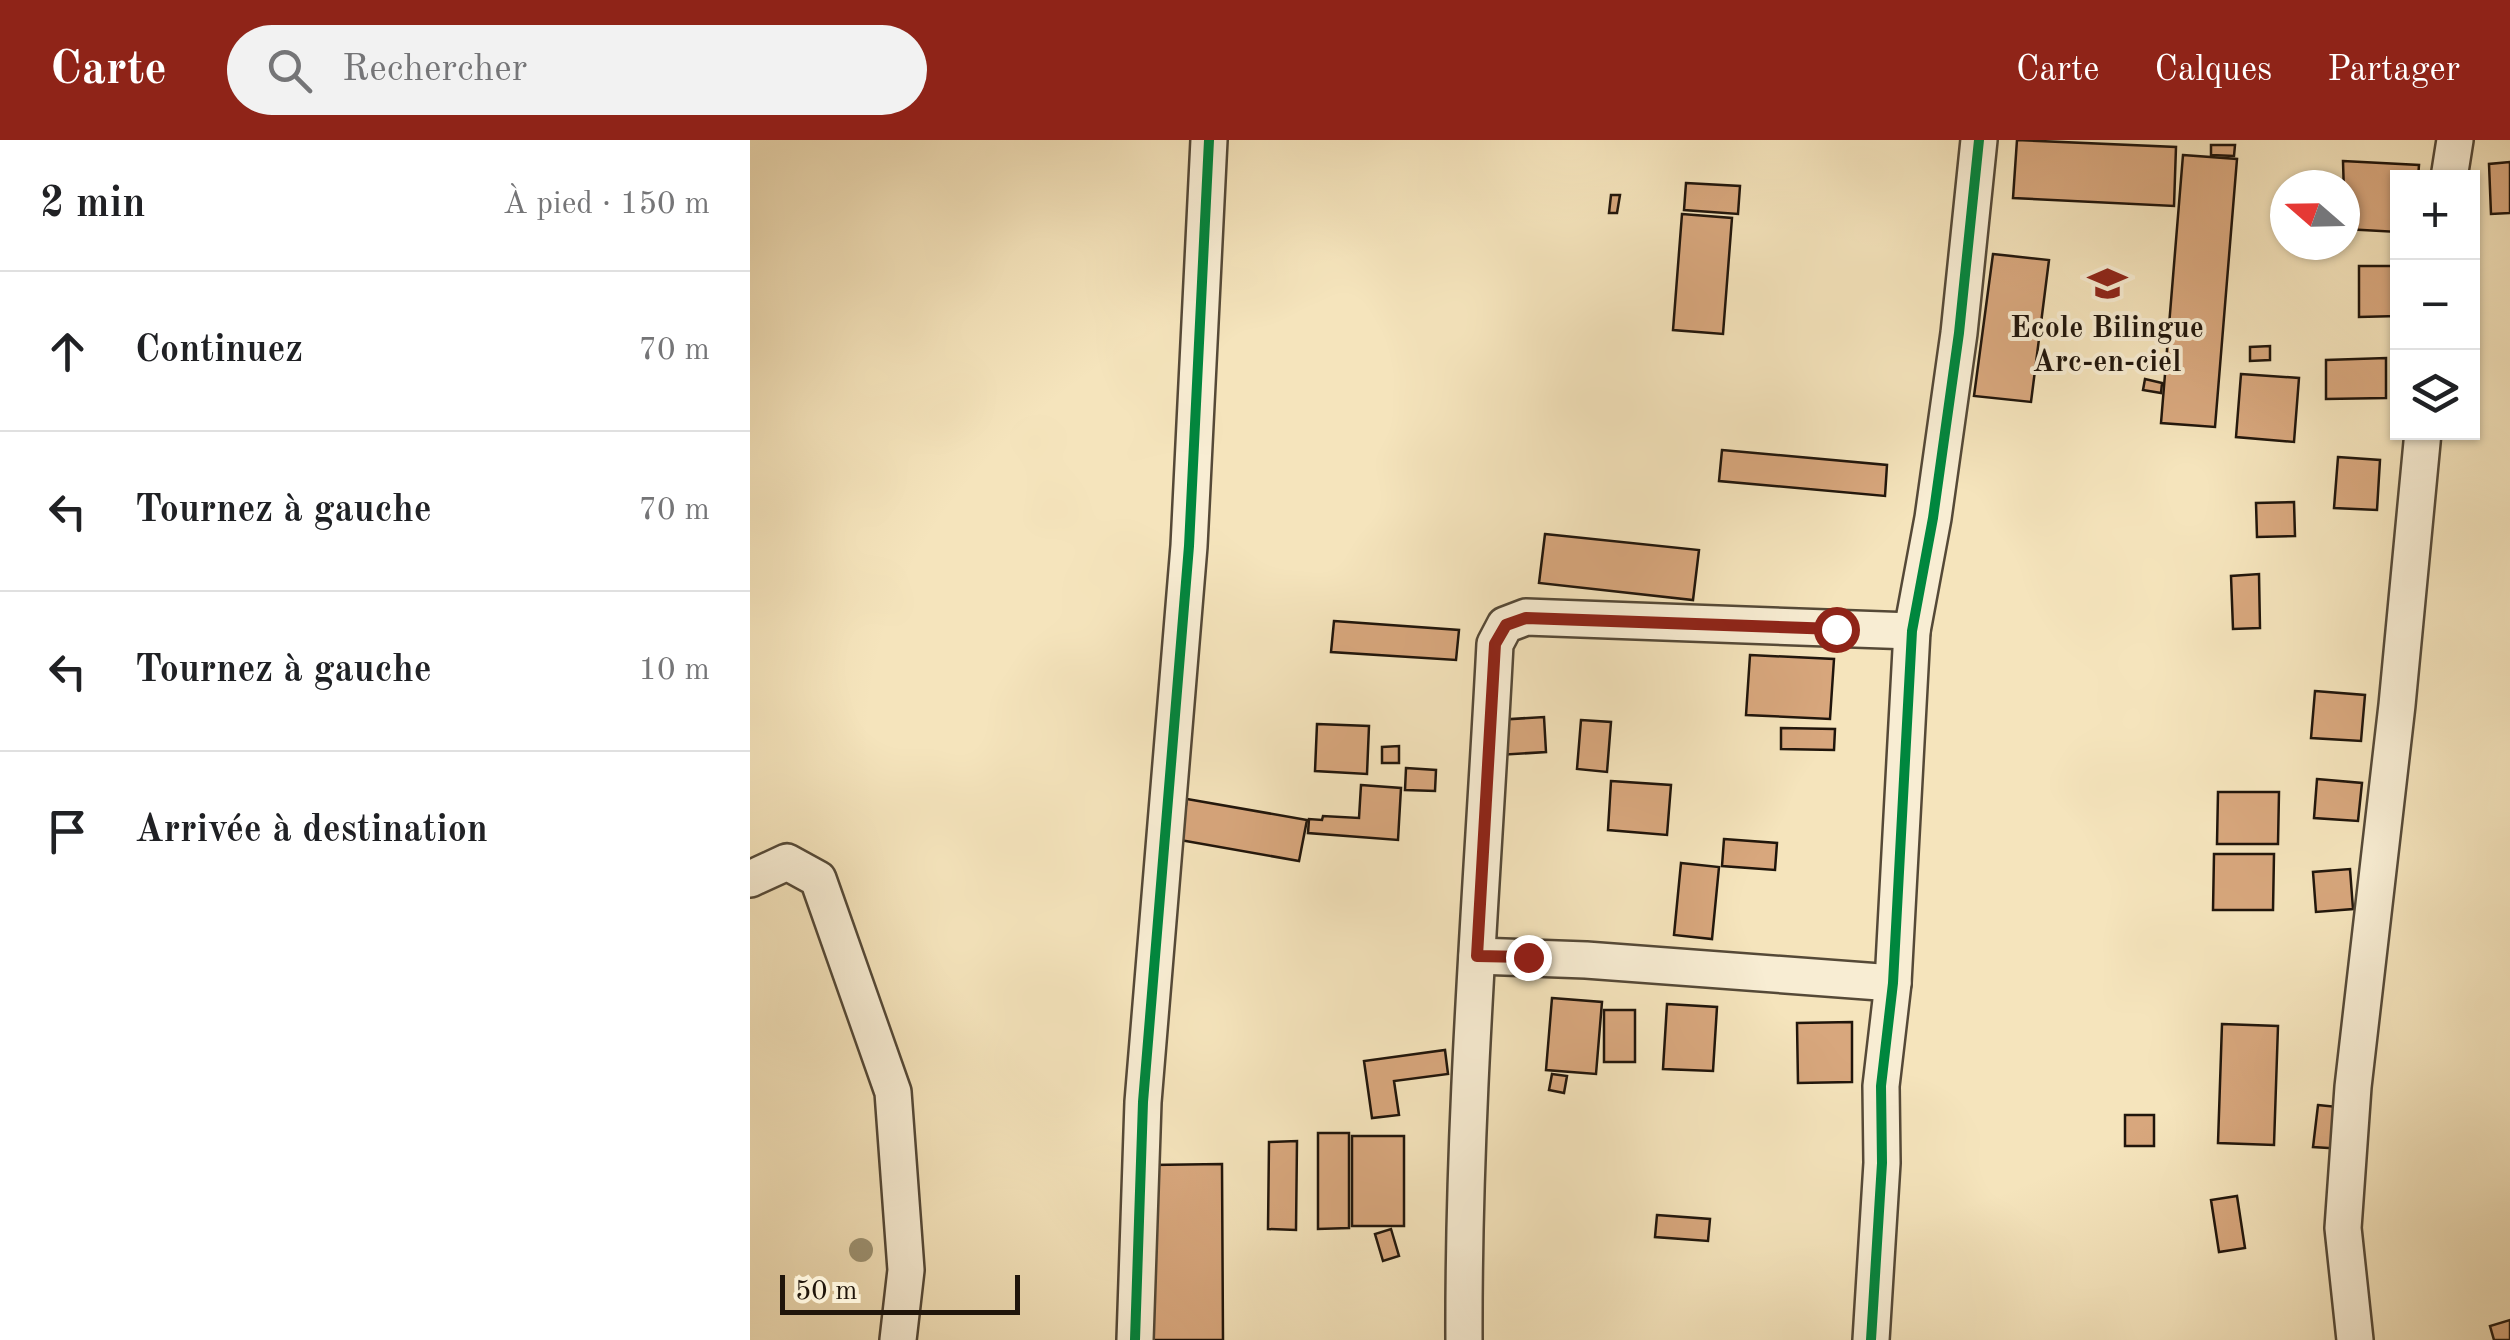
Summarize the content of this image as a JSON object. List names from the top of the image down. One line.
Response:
{"places":{"school or university":["Ecole Bilingue Arc-en-ciel"]},"scale_bar":"50 m","north":"left","page":{"header":"Carte","search":"Rechercher","nav":["Carte","Calques","Partager"],"heading":["2 min","À pied · 150 m"],"map_buttons":["+","−"],"list":[["Continuez","70 m"],["Tournez à gauche","70 m"],["Tournez à gauche","10 m"],"Arrivée à destination"],"scale":"50 m"}}
